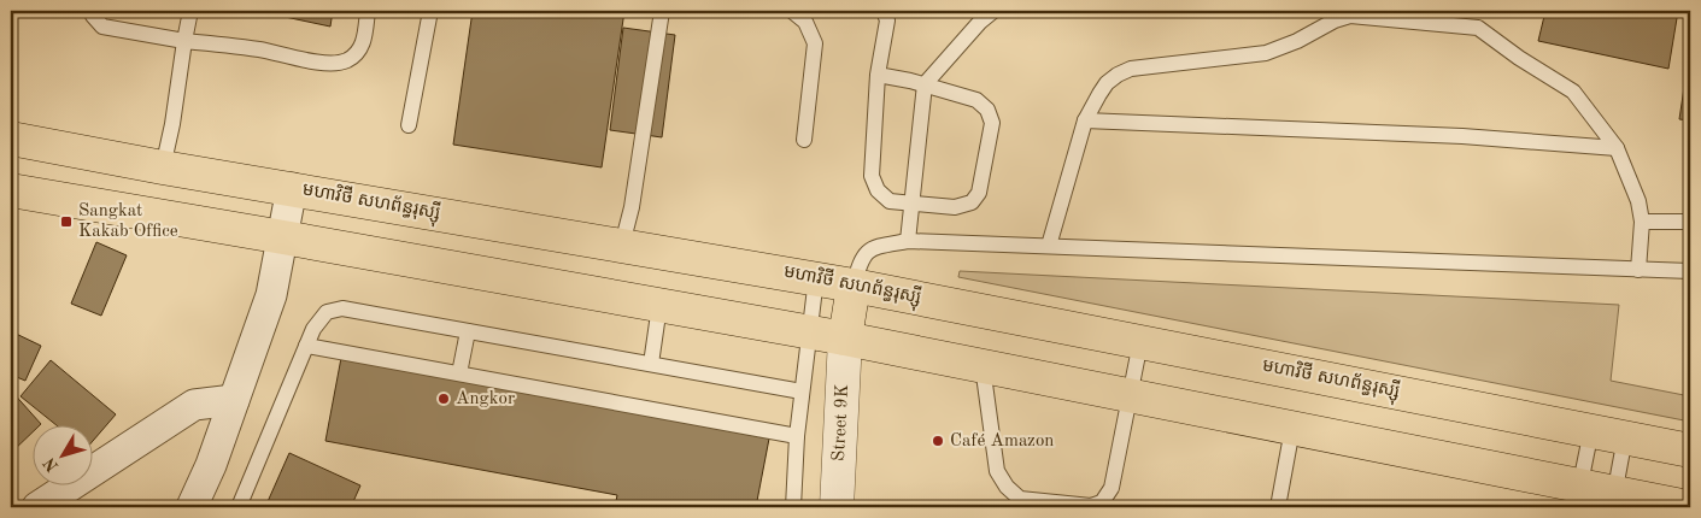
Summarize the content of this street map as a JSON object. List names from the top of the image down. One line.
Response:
{"streets":{"highway":["មហាវិថី សហព័ន្ធរុស្ស៊ី"],"street":["Street 9K"]},"places":{"transit":["Sangkat Kakab Office"],"other":["Angkor","Café Amazon"]},"north":"bottom left"}
